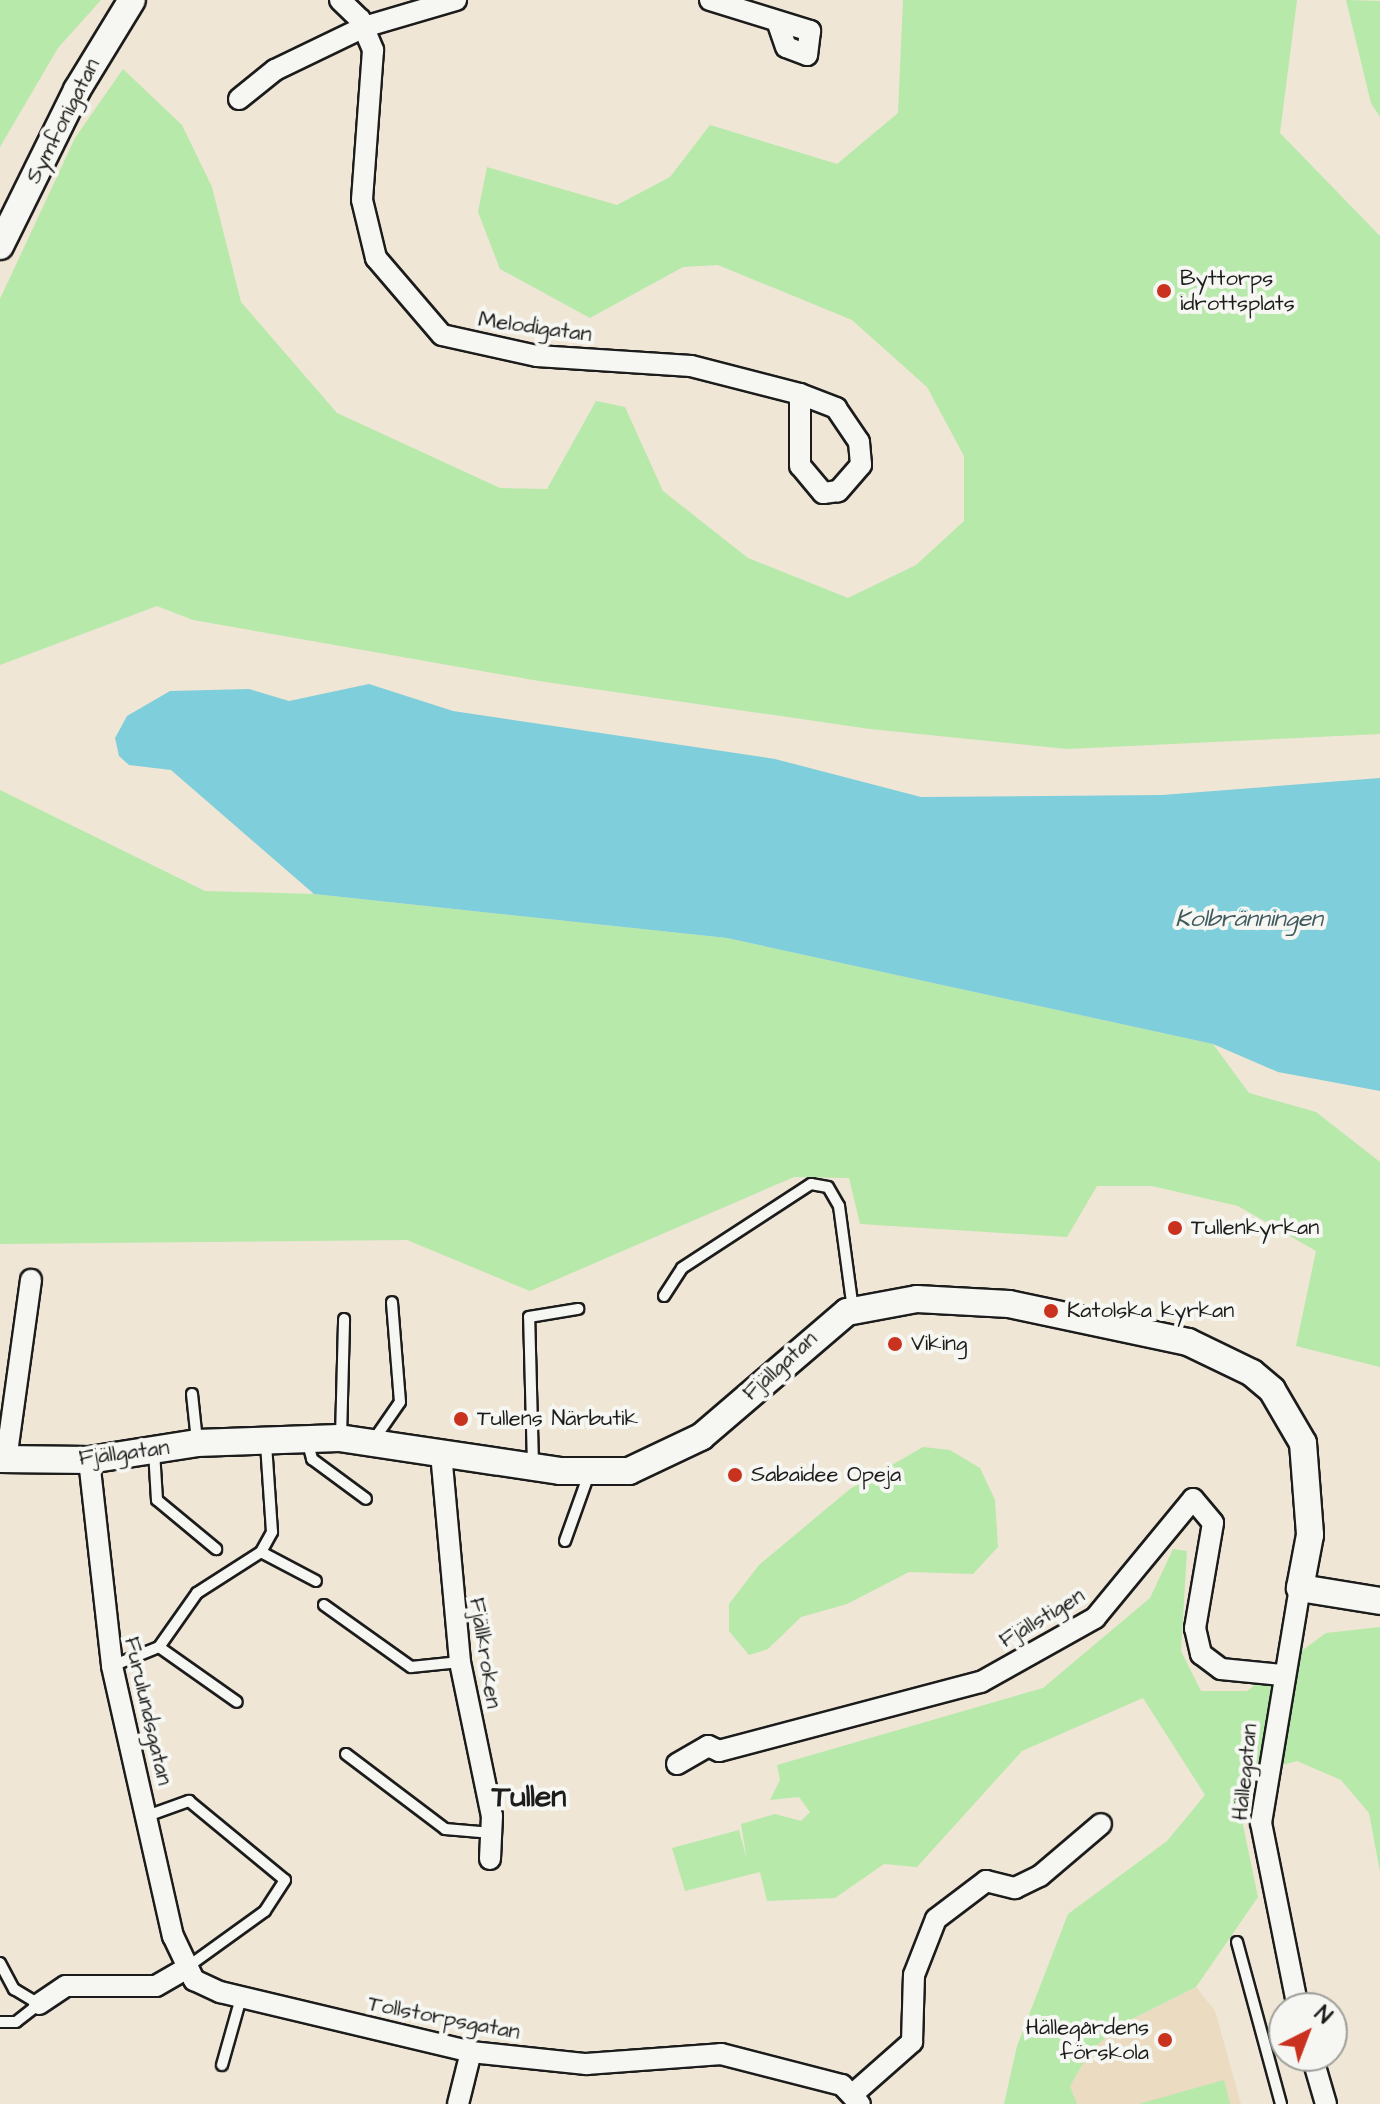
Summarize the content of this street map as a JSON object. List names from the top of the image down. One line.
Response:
{"streets":{"street":["Symfonigatan","Melodigatan","Fjällgatan","Fjällstigen","Fjällkroken","Furulundsgatan","Hällegatan","Tollstorpsgatan"]},"crossings":[["Fjällgatan","Fjällkroken"],["Fjällgatan","Furulundsgatan"],["Fjällstigen","Hällegatan"],["Furulundsgatan","Tollstorpsgatan"]],"districts":["Tullen"],"water":["Kolbränningen"],"places":["Byttorps idrottsplats","Tullenkyrkan","Katolska kyrkan","Viking","Tullens Närbutik","Sabaidee Opeja","Hällegårdens förskola"],"north":"top right"}
